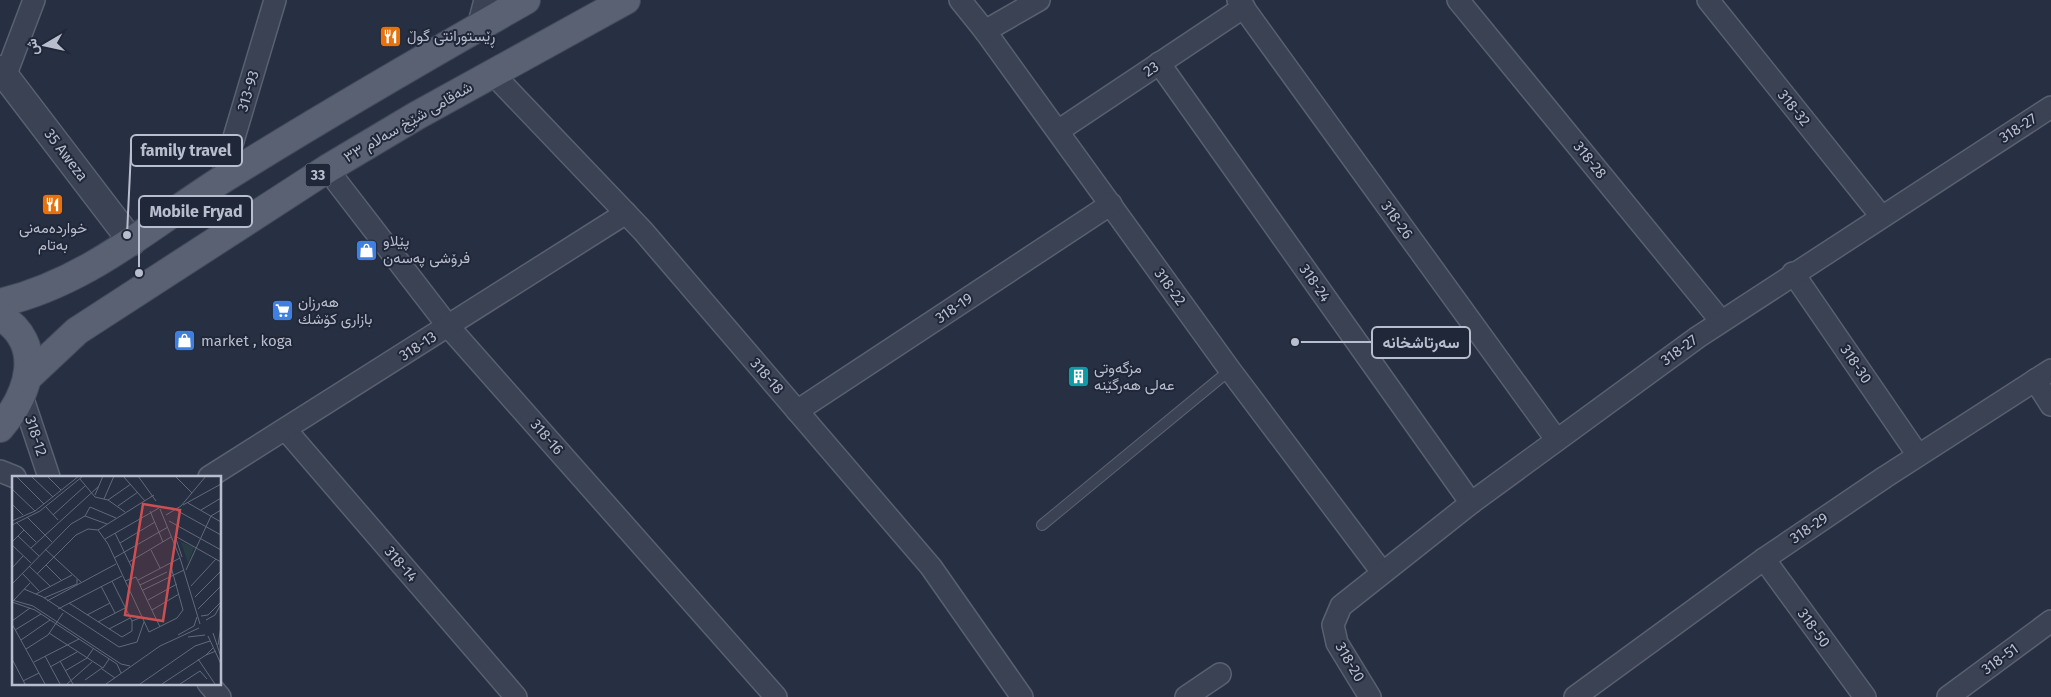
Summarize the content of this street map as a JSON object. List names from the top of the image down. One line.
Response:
{"streets":{"main road":["شەقامی شێخ سەلام ٣٣","33"],"street":["23","313-93","318-32","318-27","35 Aweza","318-28","318-26","318-24","318-22","318-19","318-13","318-30","318-18","318-12","318-16","318-29","318-14","318-50","318-51","318-20"]},"crossings":[["23","318-26"],["23","318-24"],["23","318-22"],["318-32","318-27"],["شەقامی شێخ سەلام ٣٣","318-18"],["شەقامی شێخ سەلام ٣٣","318-12"],["شەقامی شێخ سەلام ٣٣","318-16"],["318-27","318-28"],["318-27","318-26"],["318-27","318-24"],["318-27","318-22"],["318-27","318-30"],["318-27","318-20"],["318-22","318-19"],["318-19","318-18"],["318-13","318-18"],["318-13","318-16"],["318-13","318-14"],["318-30","318-29"],["318-29","318-50"]],"places":{"restaurant":["ڕێستورانتی گوڵ","خواردەمەنی بەتام"],"other":["family travel","Mobile Fryad","سەرتاشخانە"],"shop":["پێلاو فرۆشی پەسەن","market , koga"],"supermarket":["هەرزان بازاری کۆشك"],"building":["مزگەوتی عەلی هەرگێنە"]},"north":"left"}
